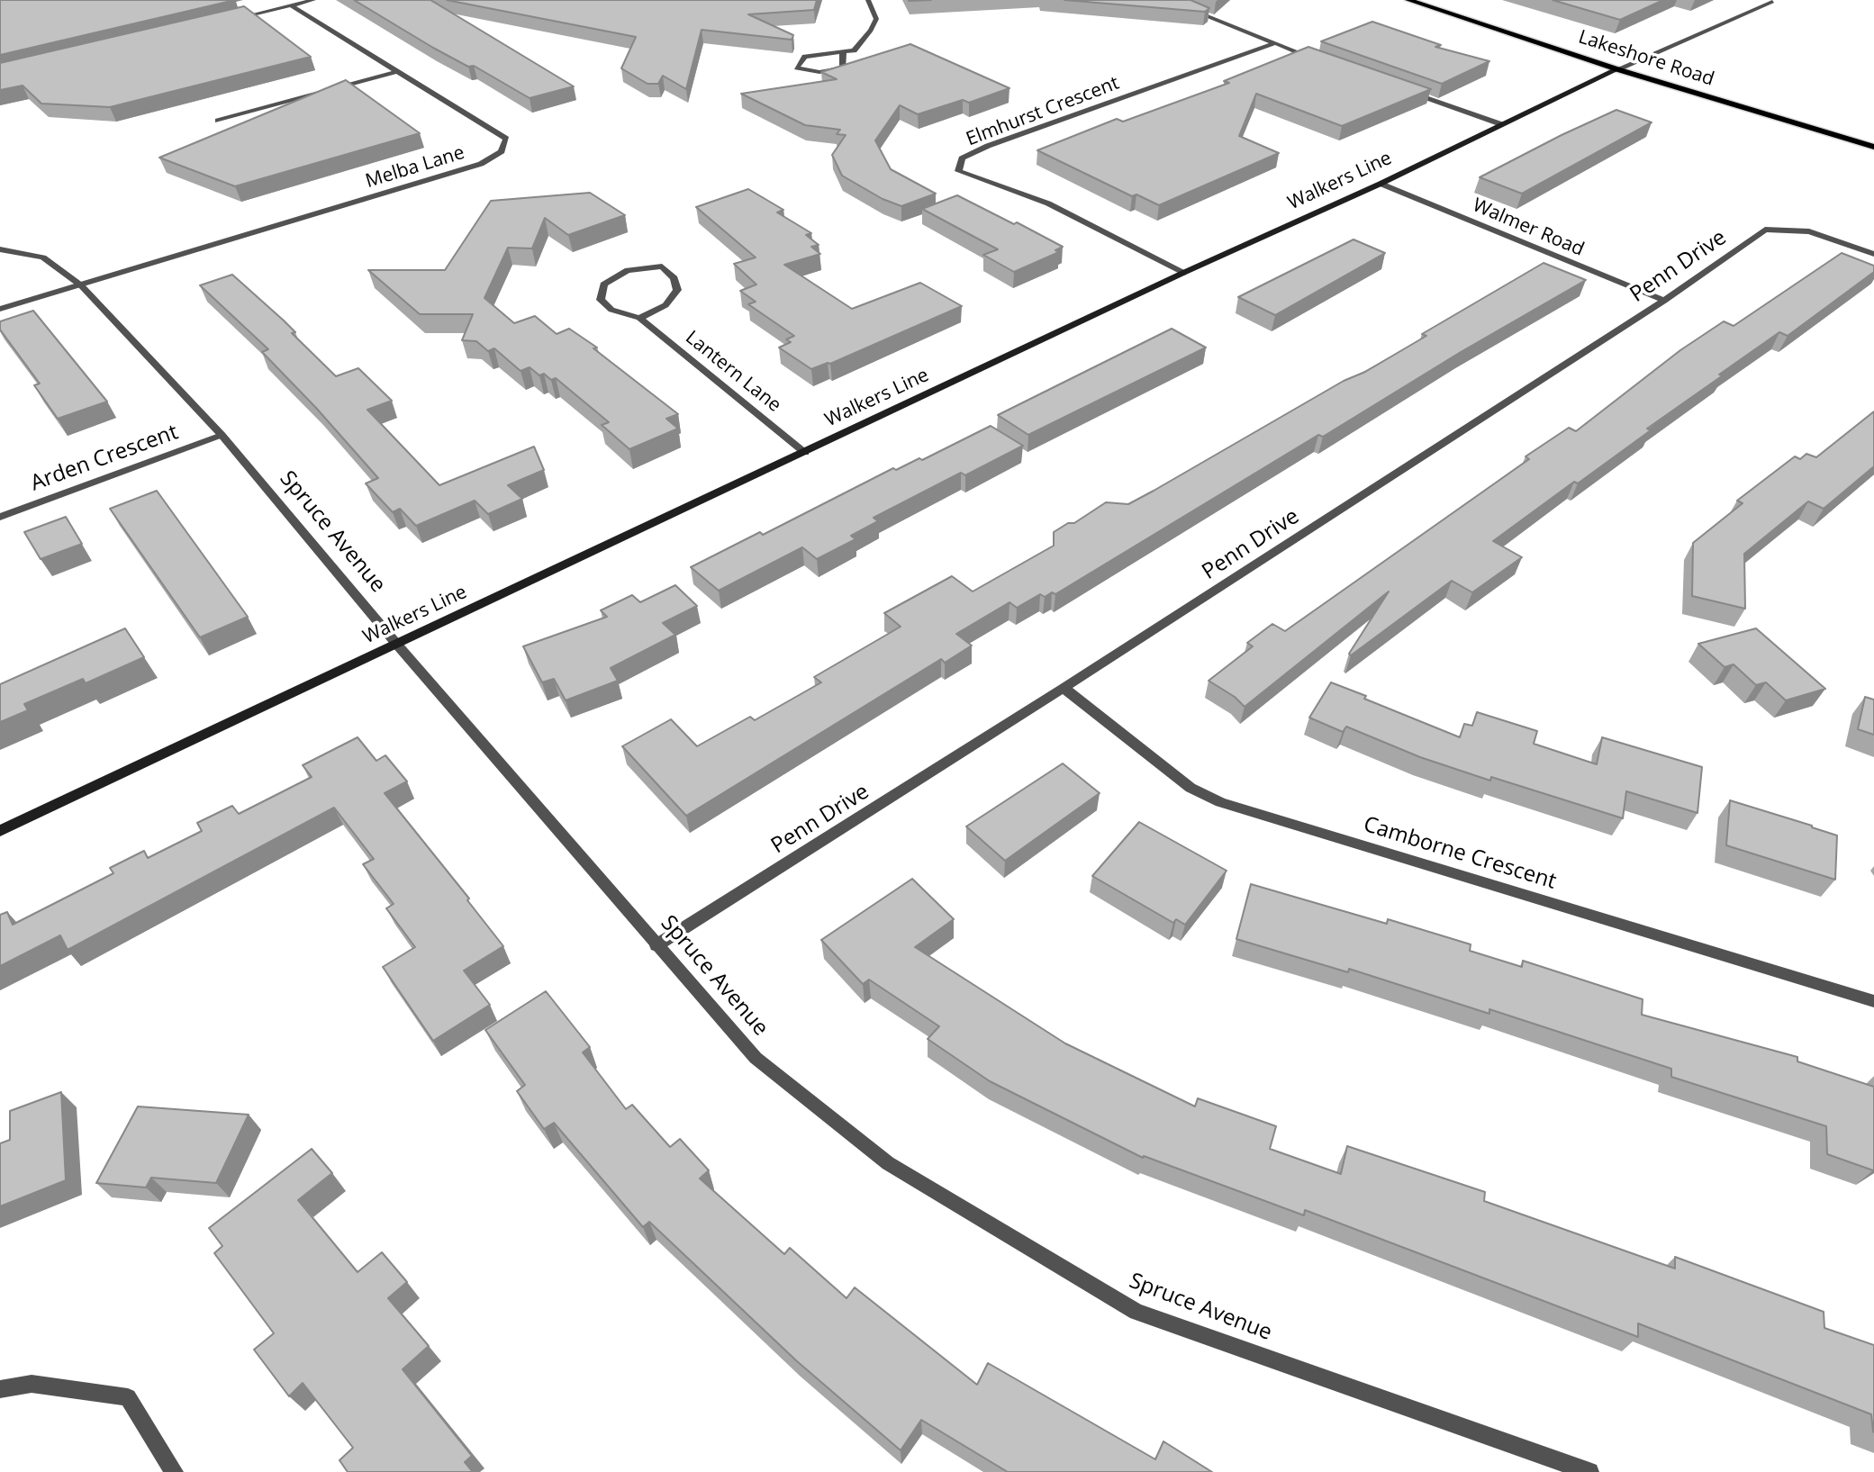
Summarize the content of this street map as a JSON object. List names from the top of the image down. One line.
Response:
{"streets":{"main road":["Lakeshore Road","Walkers Line"],"street":["Elmhurst Crescent","Melba Lane","Walmer Road","Penn Drive","Lantern Lane","Arden Crescent","Spruce Avenue","Camborne Crescent"]},"crossings":[["Lakeshore Road","Walkers Line"],["Elmhurst Crescent","Walkers Line"],["Melba Lane","Spruce Avenue"],["Walkers Line","Walmer Road"],["Walkers Line","Lantern Lane"],["Walkers Line","Spruce Avenue"],["Walmer Road","Penn Drive"],["Penn Drive","Spruce Avenue"],["Penn Drive","Camborne Crescent"],["Arden Crescent","Spruce Avenue"]]}
